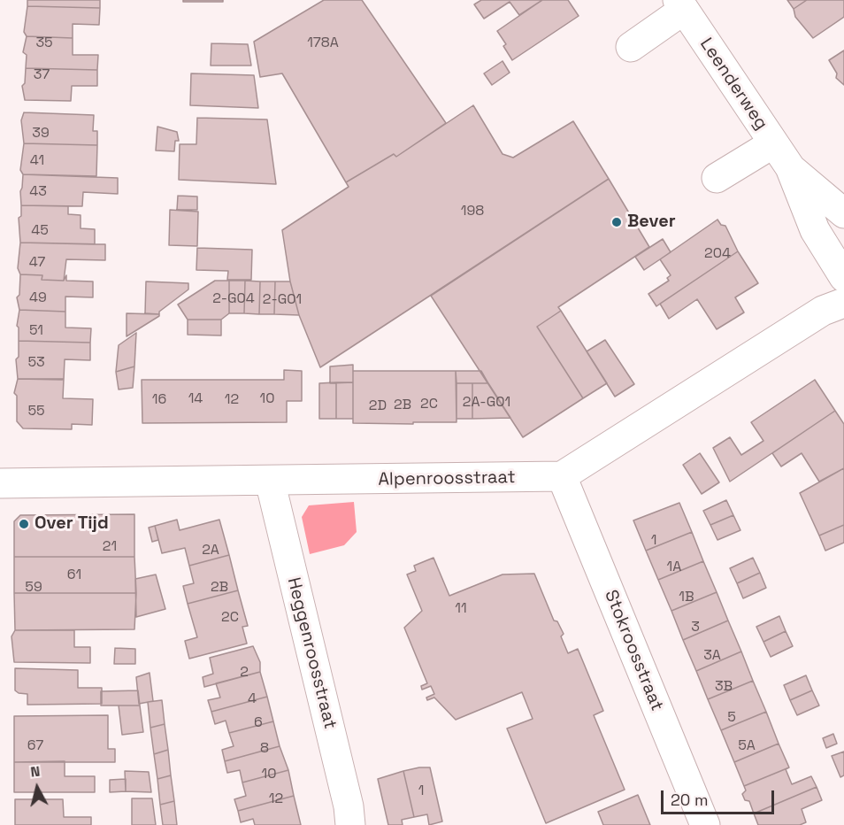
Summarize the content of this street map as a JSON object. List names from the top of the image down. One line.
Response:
{"streets":{"street":["Leenderweg","Alpenroosstraat","Stokroosstraat","Heggenroosstraat"]},"crossings":[["Alpenroosstraat","Stokroosstraat"],["Alpenroosstraat","Heggenroosstraat"]],"places":["Bever","Over Tijd"],"house_numbers":["35","178A","37","39","41","43","198","45","204","47","49","2-G04","2-G01","51","53","14","10","16","12","2A-G01","2C","2B","2D","55","1","21","2A","1A","61","59","2B","1B","11","2C","3","3A","2","3B","4","5","6","67","5A","8","10","1","12"],"scale_bar":"20 m","north":"top"}
